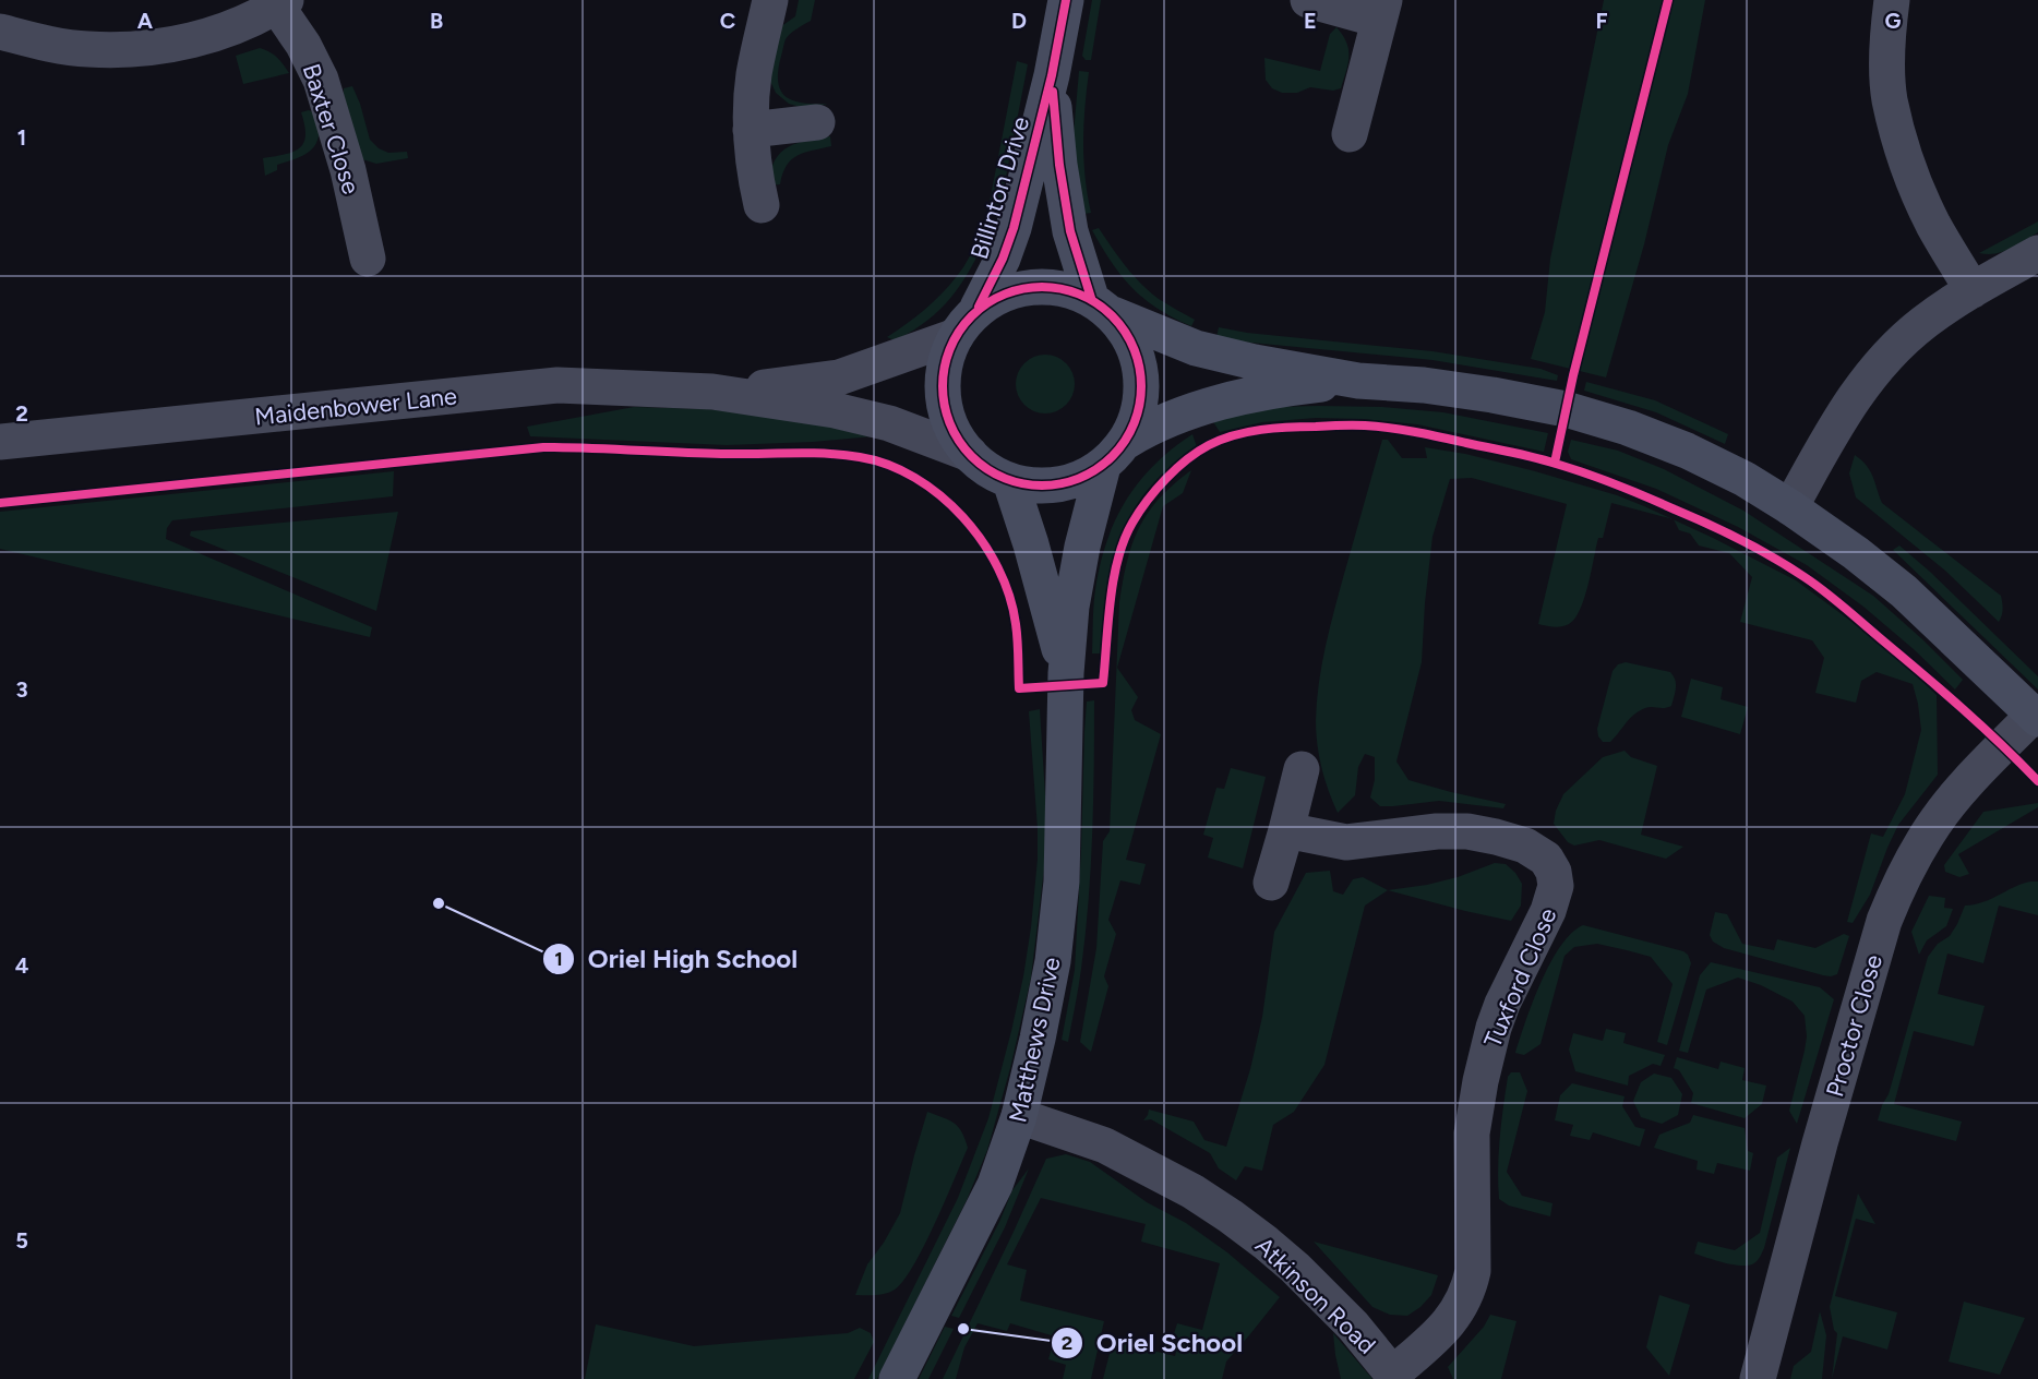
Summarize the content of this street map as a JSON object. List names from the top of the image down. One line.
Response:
{"streets":{"street":["Baxter Close","Billinton Drive","Maidenbower Lane","Tuxford Close","Proctor Close","Matthews Drive","Atkinson Road"]},"crossings":[["Billinton Drive","Maidenbower Lane"],["Billinton Drive","Matthews Drive"],["Maidenbower Lane","Matthews Drive"],["Tuxford Close","Atkinson Road"],["Matthews Drive","Atkinson Road"]],"places":["Oriel High School","Oriel School"],"grid":{"columns":["A","B","C","D","E","F","G"],"rows":["1","2","3","4","5"]}}
